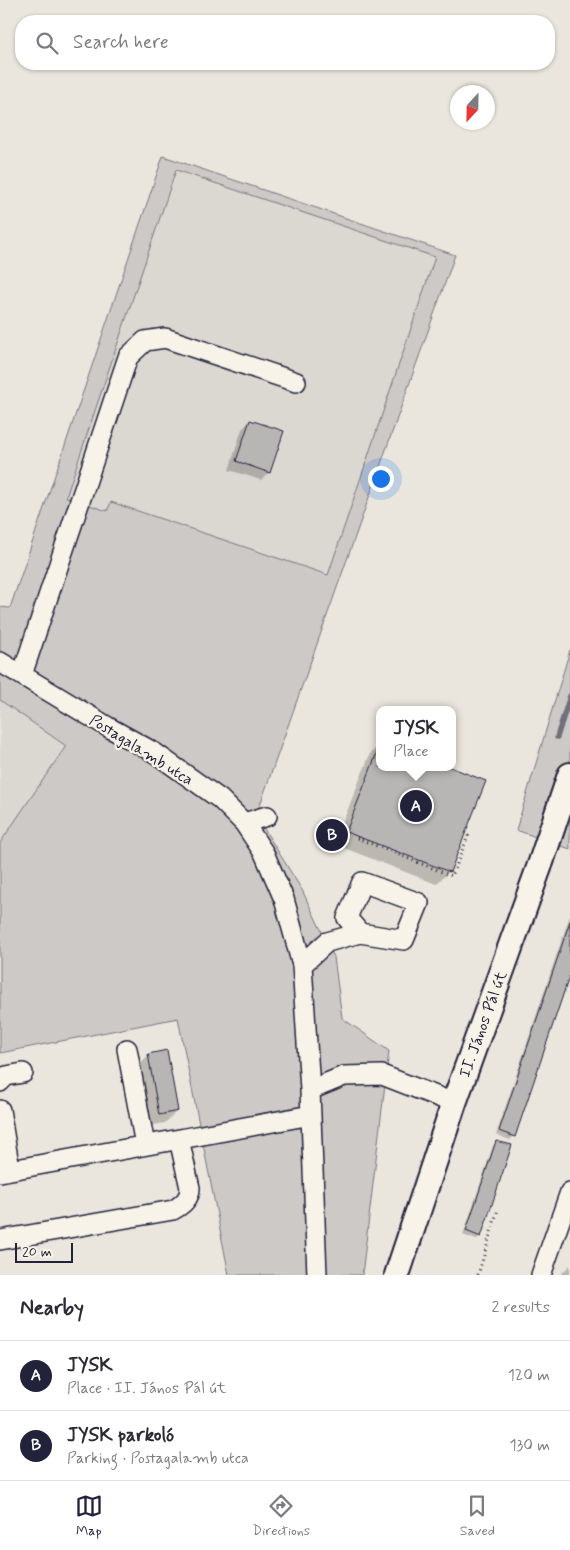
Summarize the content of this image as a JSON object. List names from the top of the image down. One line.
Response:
{"streets":{"main road":["II. János Pál út"],"street":["Postagalamb utca"]},"scale_bar":"20 m","north":"bottom","page":{"search":"Search here","popup":["JYSK","Place"],"pins":["A","B"],"scale":"20 m","heading":["Nearby","2 results"],"list":[{"mark":"A","name":"JYSK","note":"Place · II. János Pál út","value":"120 m"},{"mark":"B","name":"JYSK parkoló","note":"Parking · Postagalamb utca","value":"130 m"}],"nav":["Map","Directions","Saved"]}}
